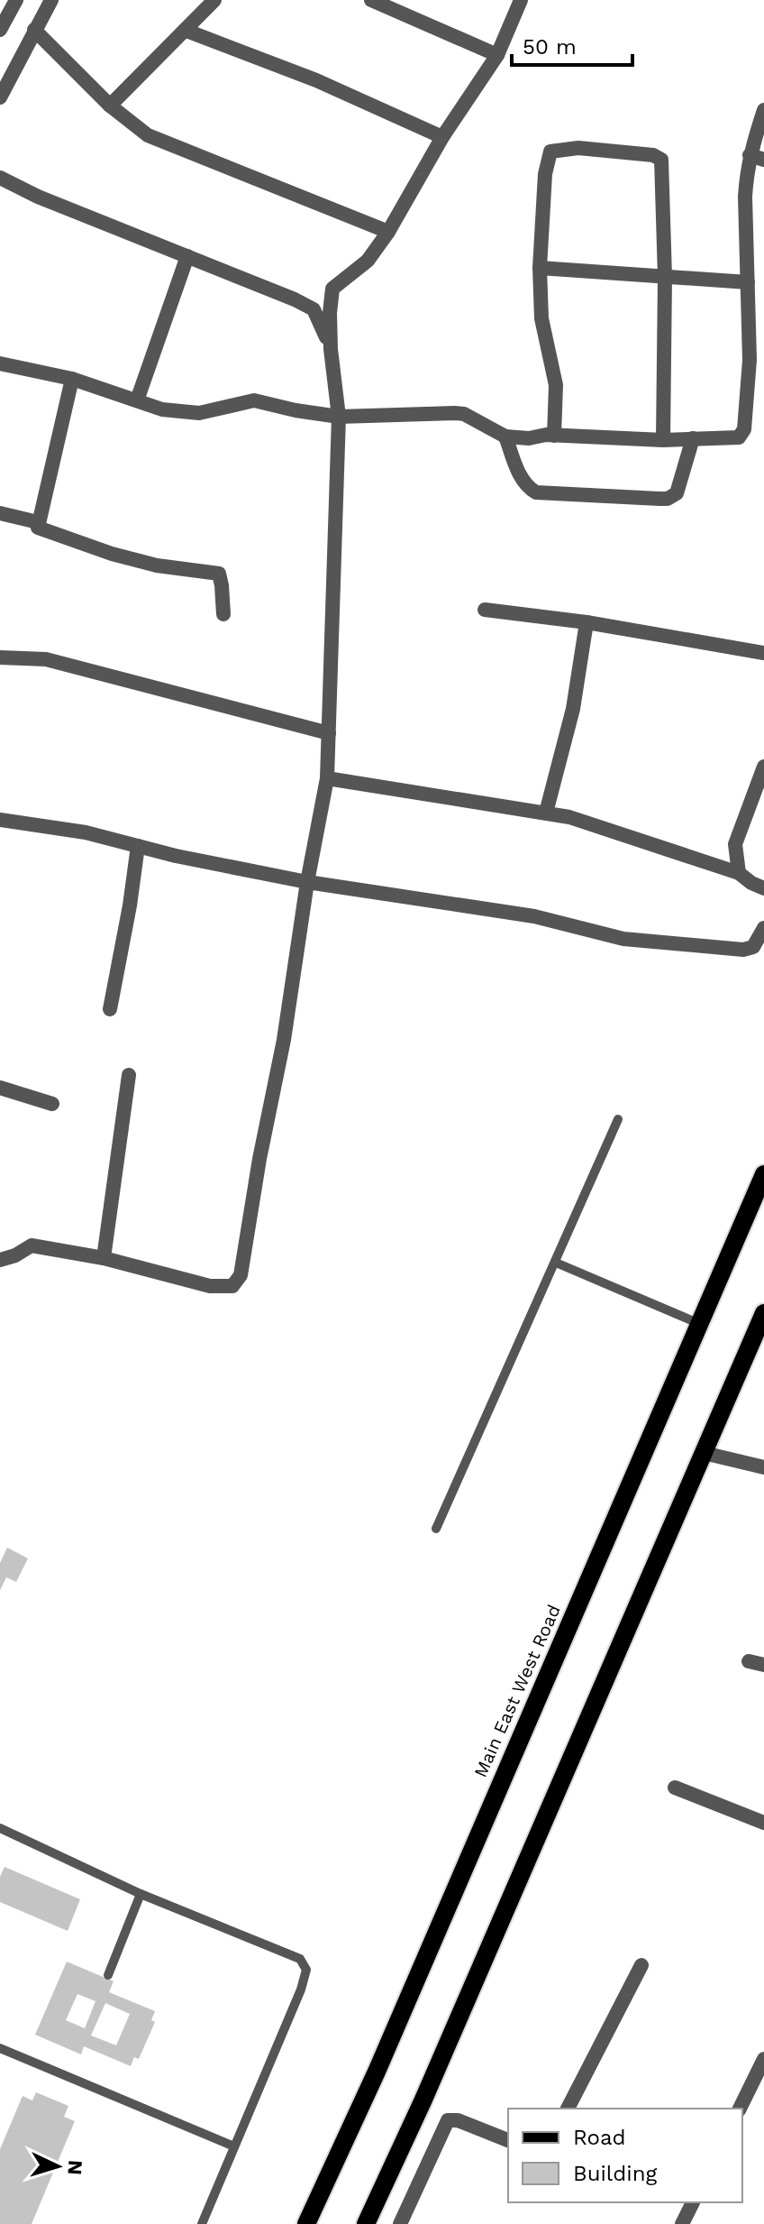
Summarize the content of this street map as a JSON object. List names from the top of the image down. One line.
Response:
{"streets":{"main road":["Main East West Road"]},"legend":["Road","Building"],"scale_bar":"50 m","north":"right"}
